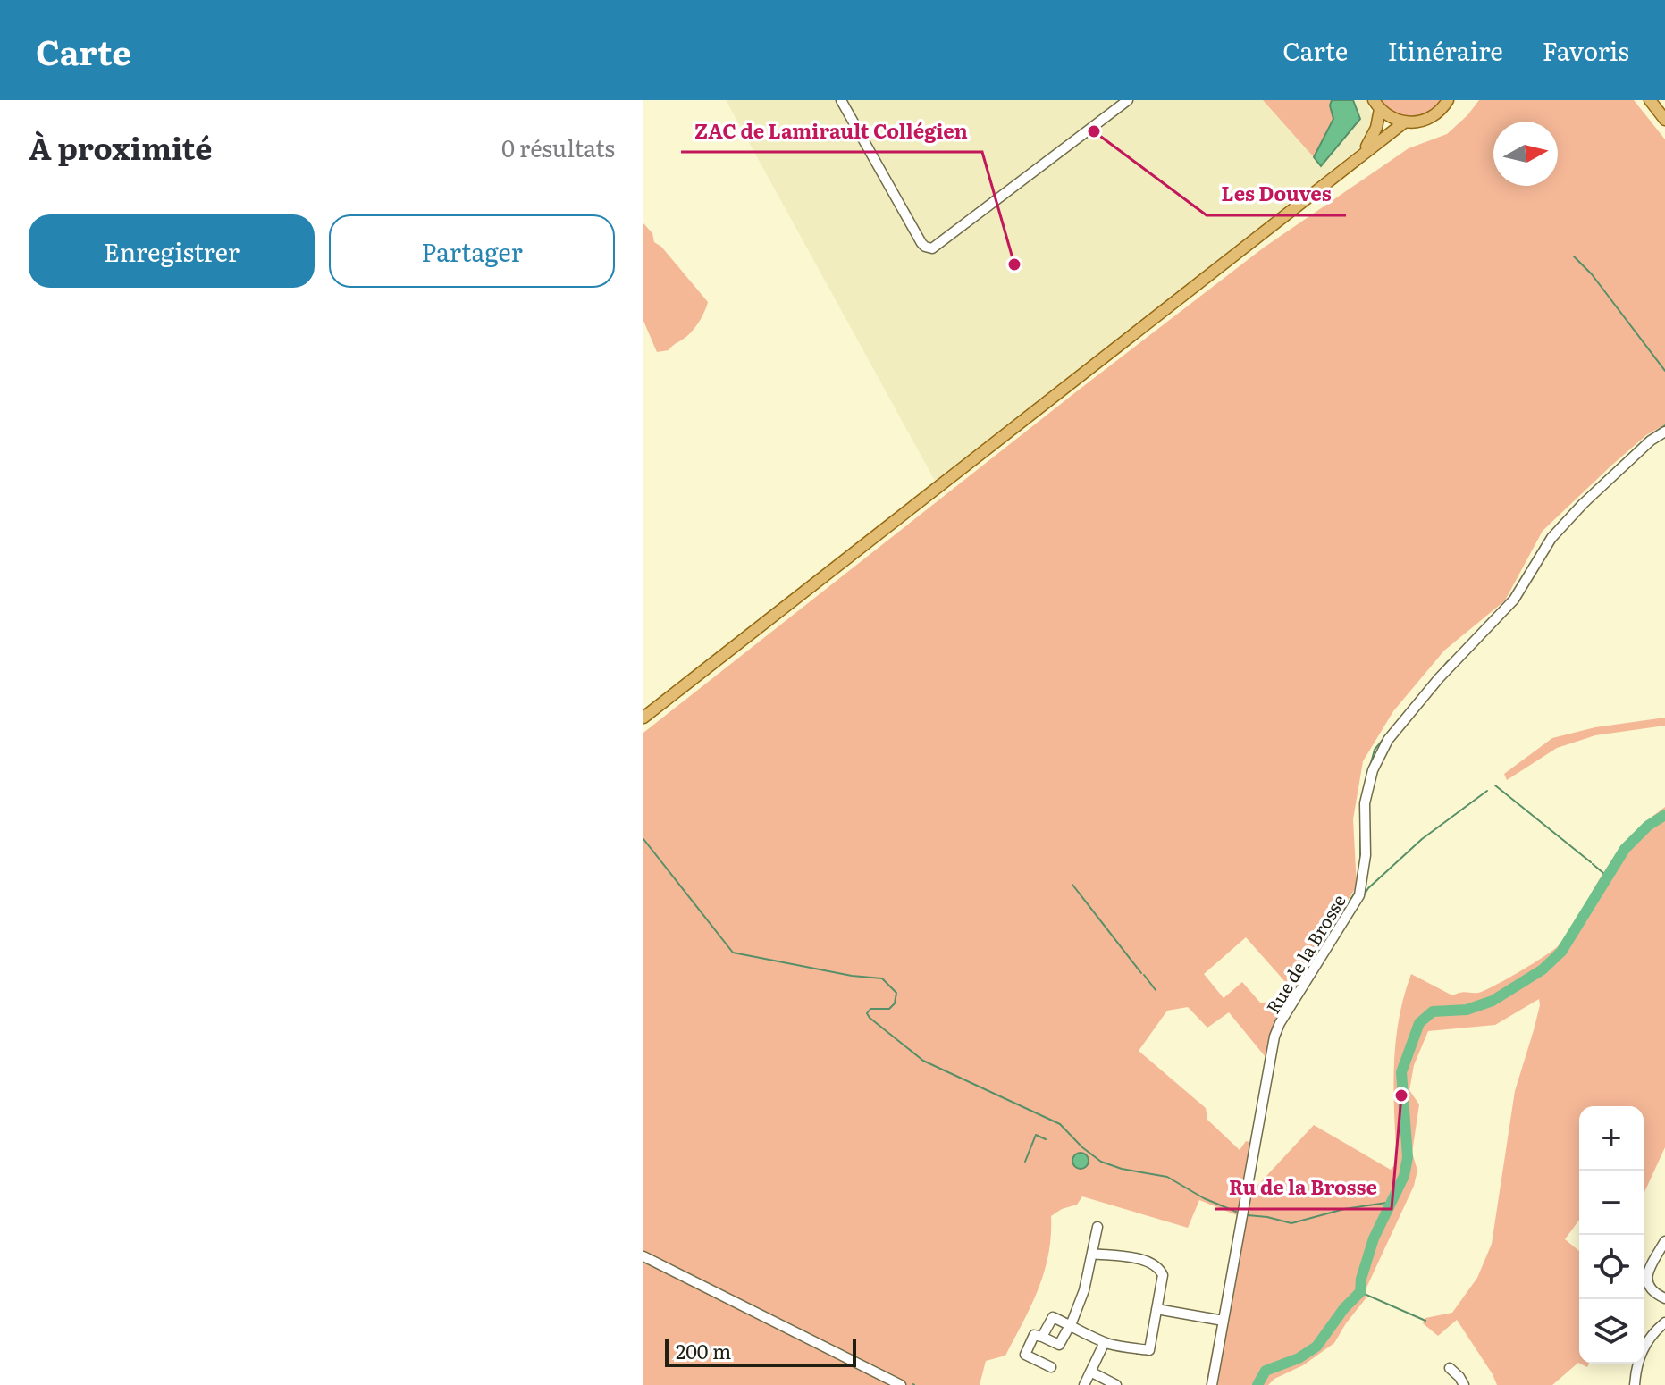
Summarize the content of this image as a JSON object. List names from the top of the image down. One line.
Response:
{"streets":{"street":["Rue de la Brosse"]},"places":["Les Douves","ZAC de Lamirault Collégien","Ru de la Brosse"],"scale_bar":"200 m","north":"right","page":{"header":"Carte","nav":["Carte","Itinéraire","Favoris"],"heading":["À proximité","0 résultats"],"buttons":["Enregistrer","Partager"],"map_buttons":["+","−"],"scale":"200 m"}}
